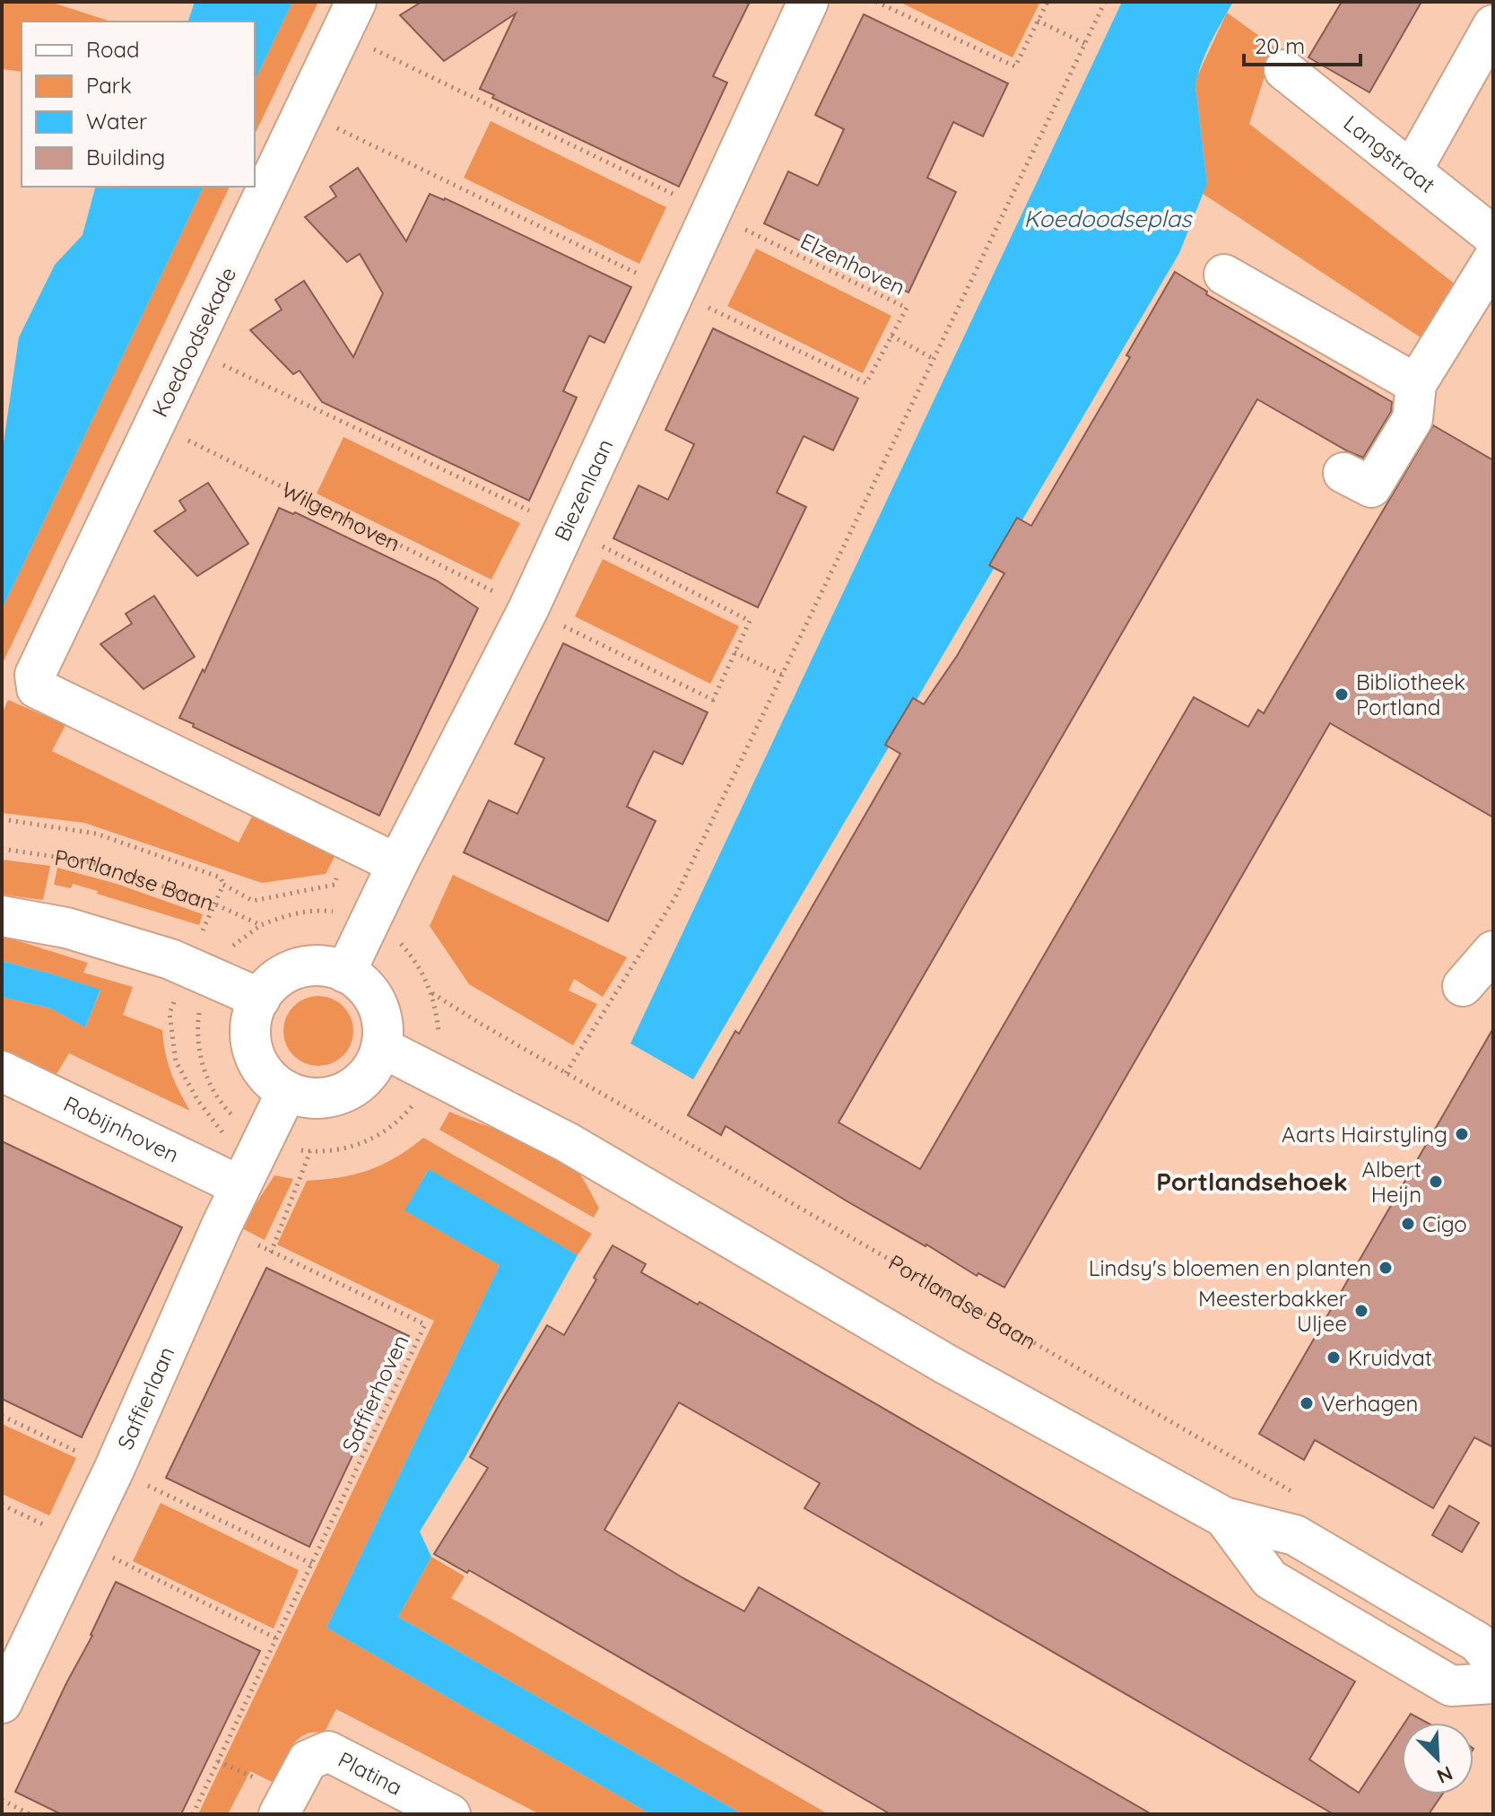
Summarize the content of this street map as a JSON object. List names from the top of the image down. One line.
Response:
{"streets":{"street":["Langstraat","Koedoodsekade","Biezenlaan","Robijnhoven","Saffierlaan","Platina"],"path":["Elzenhoven","Wilgenhoven","Portlandse Baan","Saffierhoven"]},"crossings":[["Elzenhoven","Biezenlaan"],["Koedoodsekade","Biezenlaan"],["Koedoodsekade","Wilgenhoven"],["Biezenlaan","Wilgenhoven"],["Biezenlaan","Saffierlaan"],["Robijnhoven","Saffierlaan"],["Saffierhoven","Saffierlaan"]],"districts":["Portlandsehoek"],"water":["Koedoodseplas"],"places":["Bibliotheek Portland","Aarts Hairstyling","Albert Heijn","Cigo","Lindsy's bloemen en planten","Meesterbakker Uljee","Kruidvat","Verhagen"],"legend":["Road","Park","Water","Building"],"scale_bar":"20 m","north":"bottom right"}
